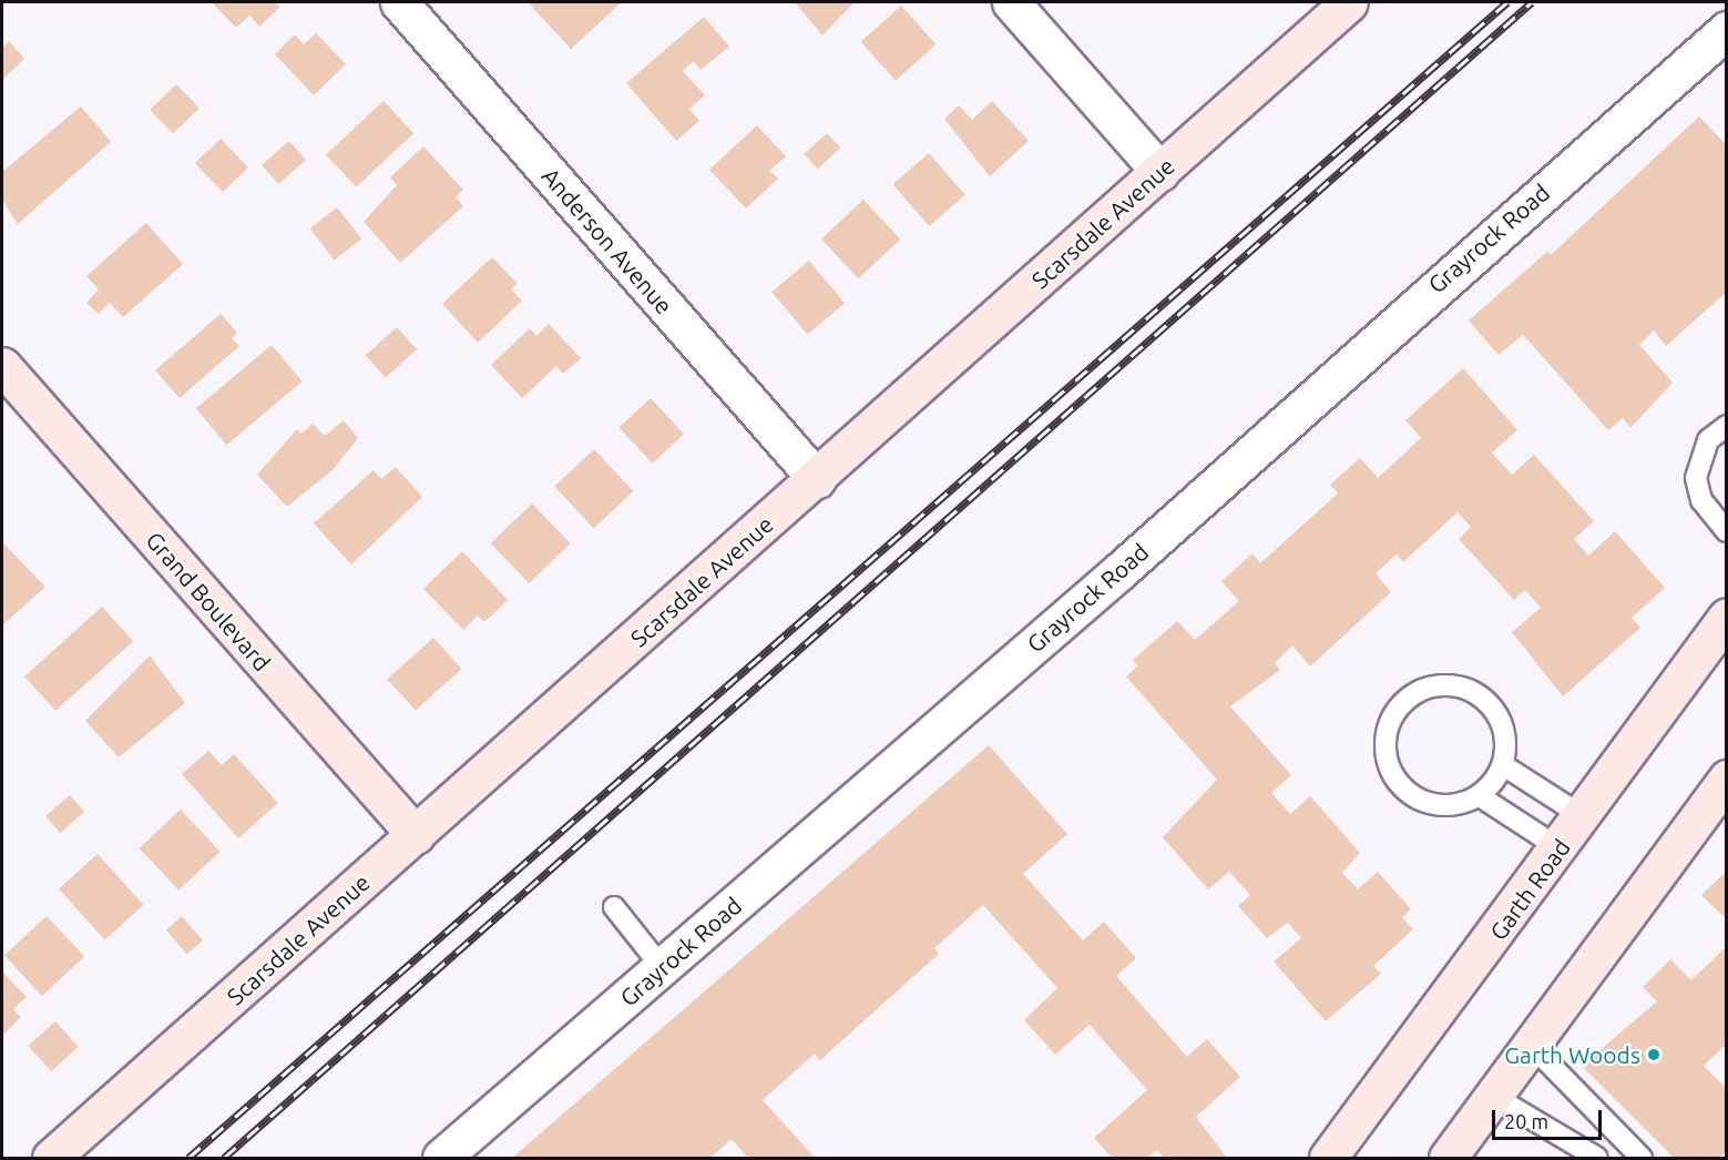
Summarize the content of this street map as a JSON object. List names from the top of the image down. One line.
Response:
{"streets":{"street":["Scarsdale Avenue","Grayrock Road","Anderson Avenue","Grand Boulevard","Garth Road"]},"crossings":[["Scarsdale Avenue","Anderson Avenue"],["Scarsdale Avenue","Grand Boulevard"]],"places":["Garth Woods"],"scale_bar":"20 m"}
